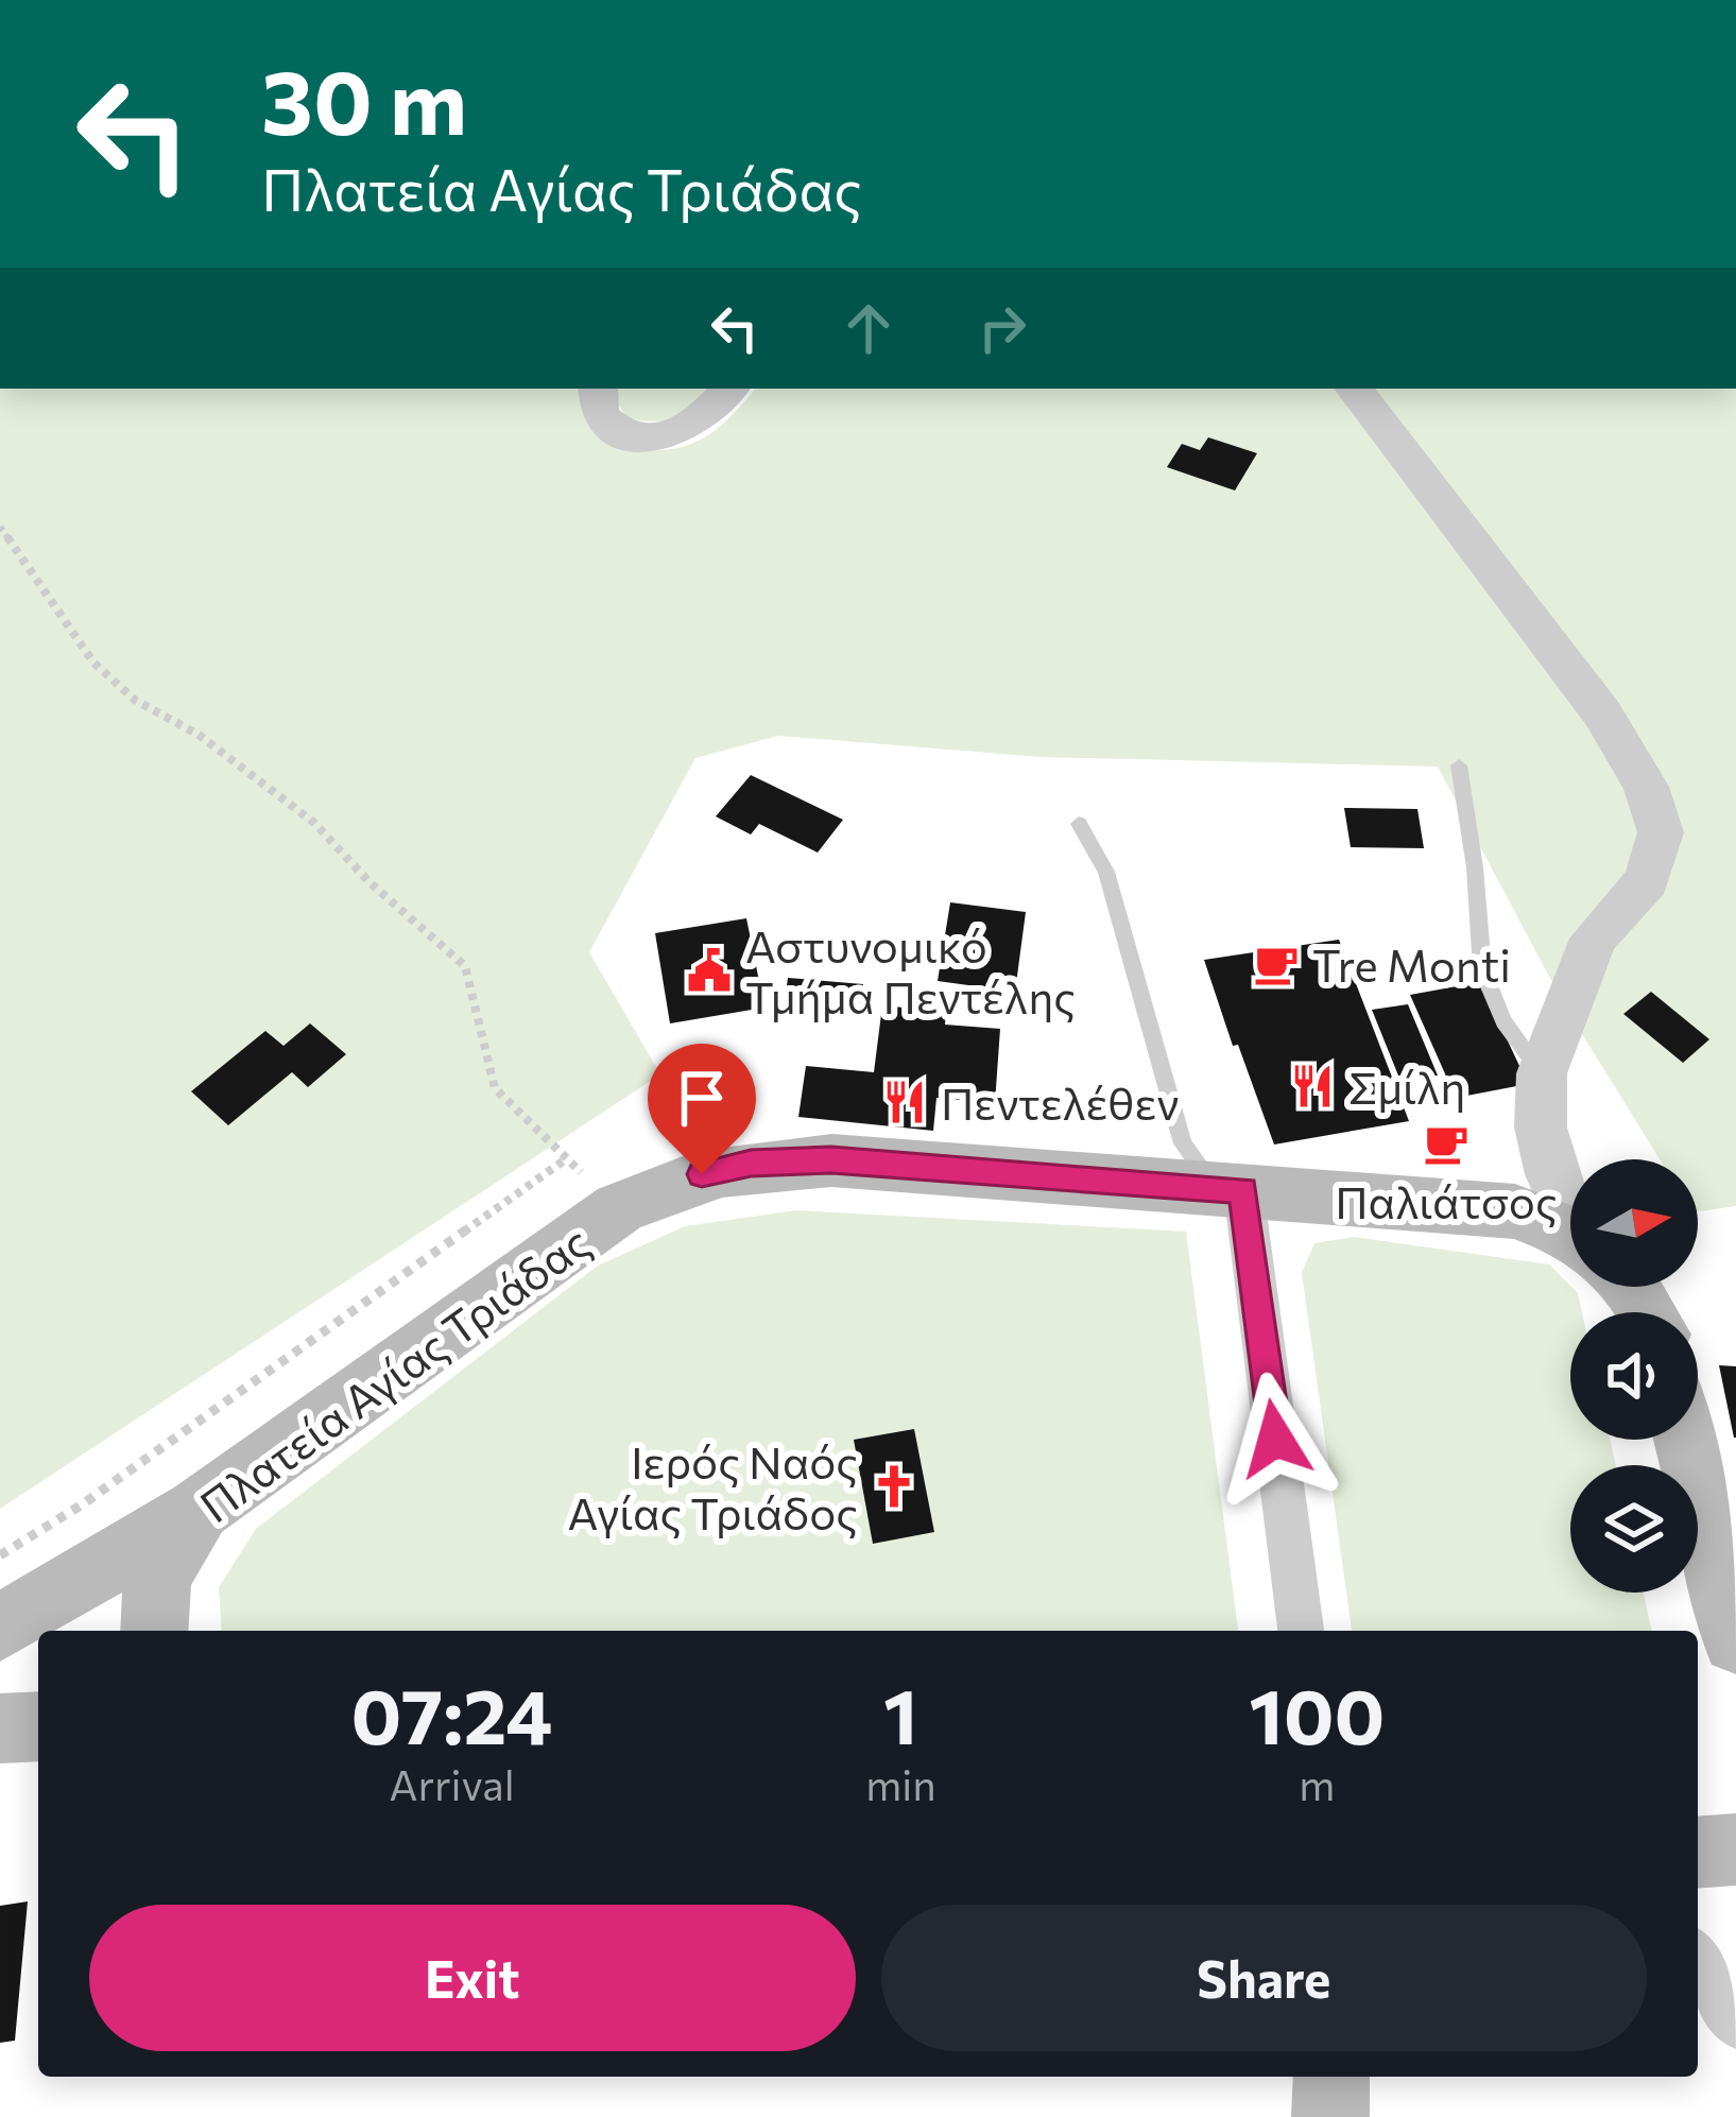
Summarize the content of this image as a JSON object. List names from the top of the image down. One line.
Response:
{"streets":{"main road":["Πλατεία Αγίας Τριάδας"]},"places":{"cafe":["Tre Monti","Παλιάτσος"],"public building":["Αστυνομικό Τμήμα Πεντέλης"],"restaurant":["Σμίλη","Πεντελέθεν"],"church":["Ιερός Ναός Αγίας Τριάδος"]},"north":"right","page":{"turn":["30 m","Πλατεία Αγίας Τριάδας"],"eta":["07:24","Arrival","1","min","100","m"],"buttons":["Exit","Share"]}}
